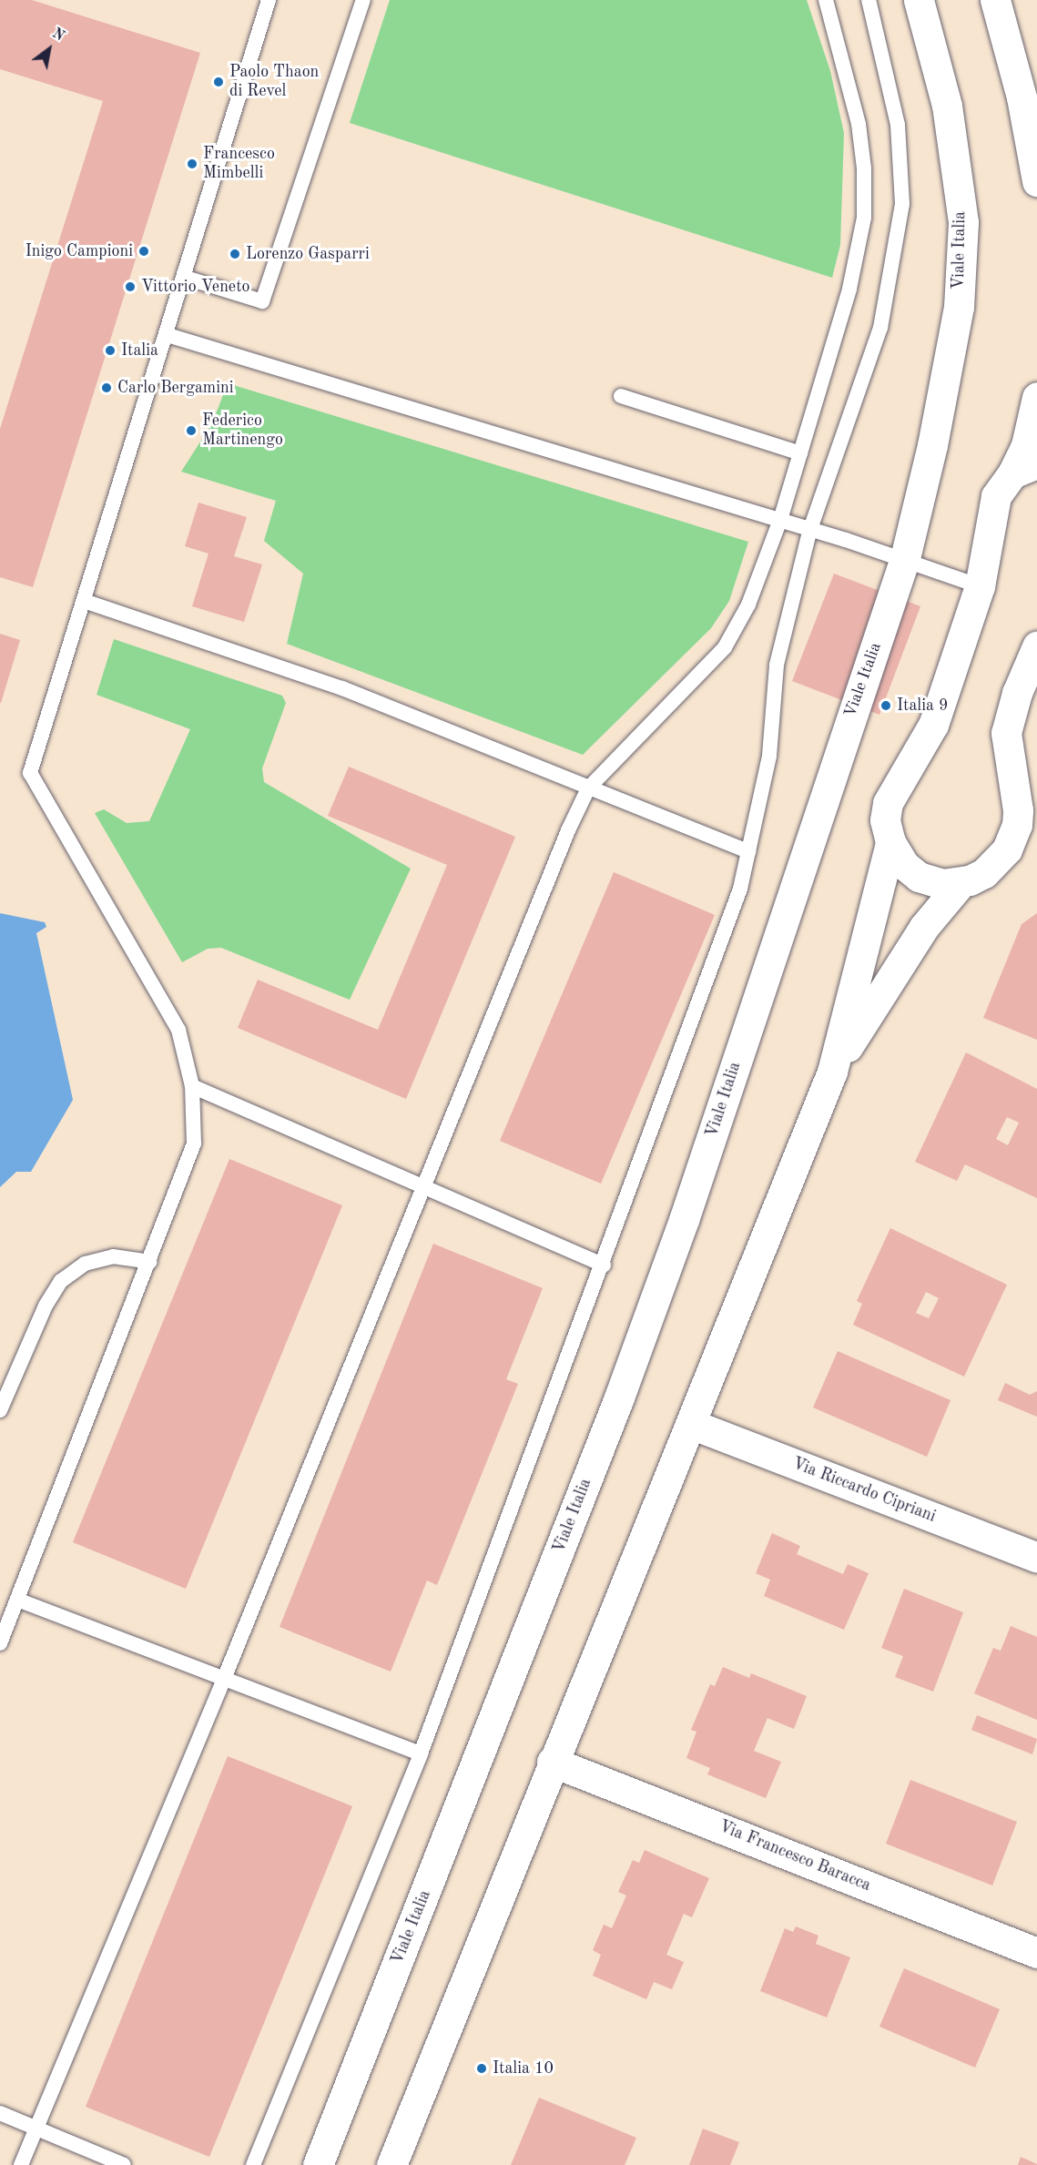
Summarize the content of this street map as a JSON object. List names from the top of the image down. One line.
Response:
{"streets":{"street":["Viale Italia","Via Riccardo Cipriani","Via Francesco Baracca"]},"places":["Paolo Thaon di Revel","Francesco Mimbelli","Inigo Campioni","Lorenzo Gasparri","Vittorio Veneto","Italia","Carlo Bergamini","Federico Martinengo","Italia 9","Italia 10"],"north":"top right"}
